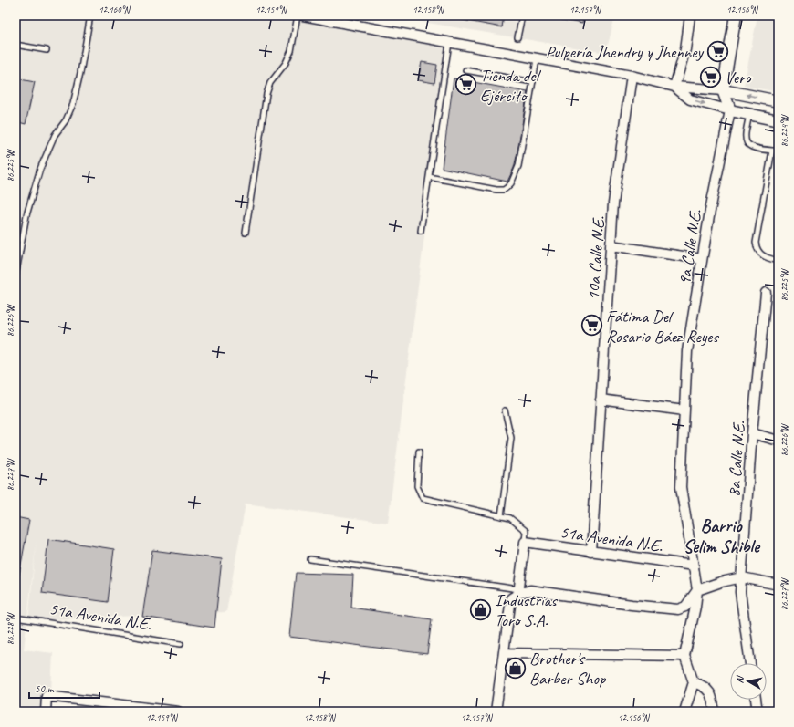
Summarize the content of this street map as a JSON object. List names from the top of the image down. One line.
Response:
{"streets":{"street":["9a Calle N.E.","10a Calle N.E.","8a Calle N.E.","51a Avenida N.E."]},"crossings":[["9a Calle N.E.","51a Avenida N.E."],["10a Calle N.E.","51a Avenida N.E."]],"districts":["Barrio Selim Shible"],"places":{"supermarket":["Pulpería Jhendry y Jhenney","Vero","Tienda del Ejército","Fátima Del Rosario Báez Reyes"],"shop":["Industrias Toro S.A.","Brother's Barber Shop"]},"scale_bar":"50 m","north":"left","coordinates":["12.160°N","12.159°N","12.158°N","12.157°N","12.156°N","86.224°W","86.225°W","86.226°W","86.227°W","86.228°W"]}
